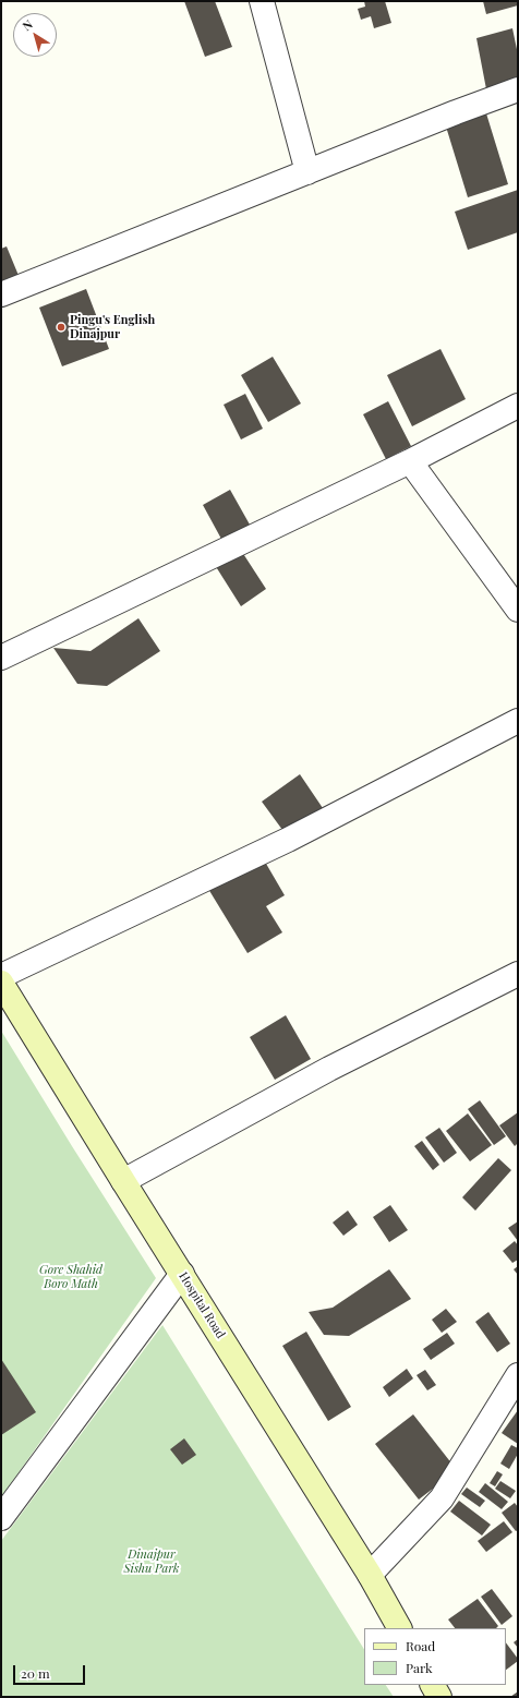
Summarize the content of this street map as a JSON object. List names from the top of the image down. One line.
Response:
{"streets":{"main road":["Hospital Road"]},"parks":["Gore Shahid Boro Math","Dinajpur Sishu Park"],"places":["Pingu's English Dinajpur"],"legend":["Road","Park"],"scale_bar":"20 m","north":"top left"}
